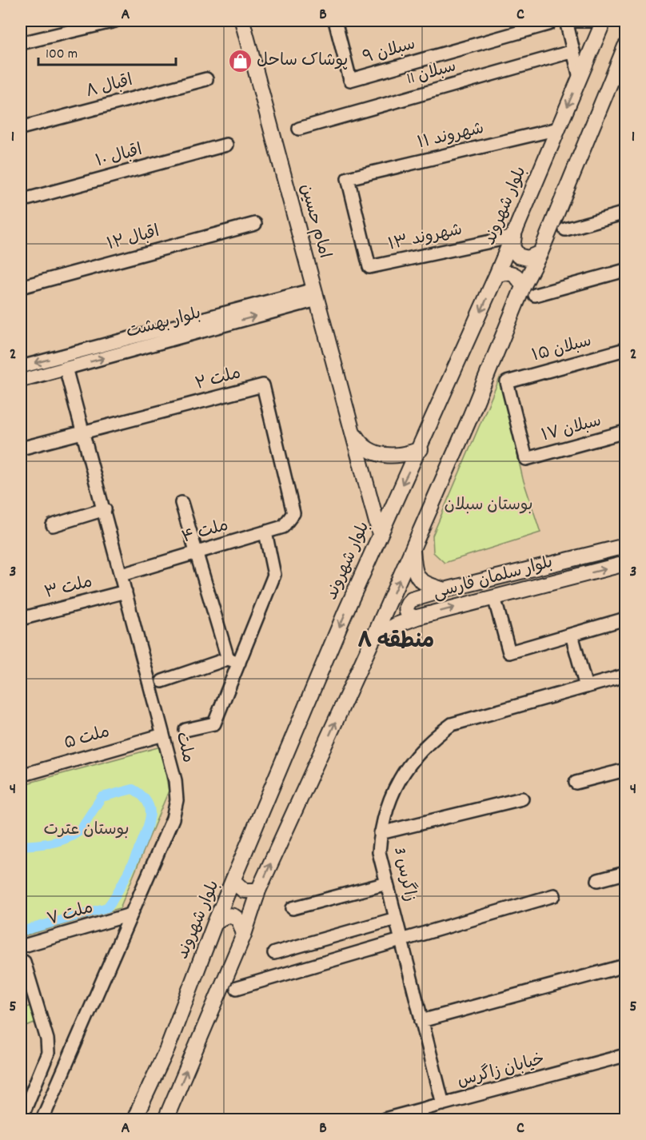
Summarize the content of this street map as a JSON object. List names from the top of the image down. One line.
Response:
{"streets":{"main road":["بلوار شهروند","امام حسین","بلوار سلمان فارسی"],"street":["سبلان ۹","سبلان 11","اقبال ۸","شهروند ۱۱","اقبال ۱۰","شهروند ۱۳","اقبال ۱۲","بلوار بهشت","سبلان ۱۵","ملت ۲","سبلان ۱۷","ملت ۴","ملت ۳","ملت ۵","ملت","زاگرس 3","ملت ۷","خیابان زاگرس"]},"crossings":[["شهروند ۱۱","بلوار شهروند"],["شهروند ۱۱","شهروند ۱۳"],["بلوار شهروند","امام حسین"],["بلوار شهروند","شهروند ۱۳"],["امام حسین","بلوار بهشت"],["بلوار بهشت","ملت"],["سبلان ۱۵","سبلان ۱۷"],["ملت ۲","ملت ۴"],["ملت ۲","ملت"],["ملت ۴","ملت"],["ملت ۳","ملت"],["ملت ۵","ملت"],["ملت","ملت ۷"],["زاگرس 3","خیابان زاگرس"]],"districts":["منطقه ۸"],"parks":["بوستان سبلان","بوستان عترت"],"places":{"shop":["پوشاک ساحل"]},"scale_bar":"100 m","grid":{"columns":["A","B","C"],"rows":["1","2","3","4","5"]}}
